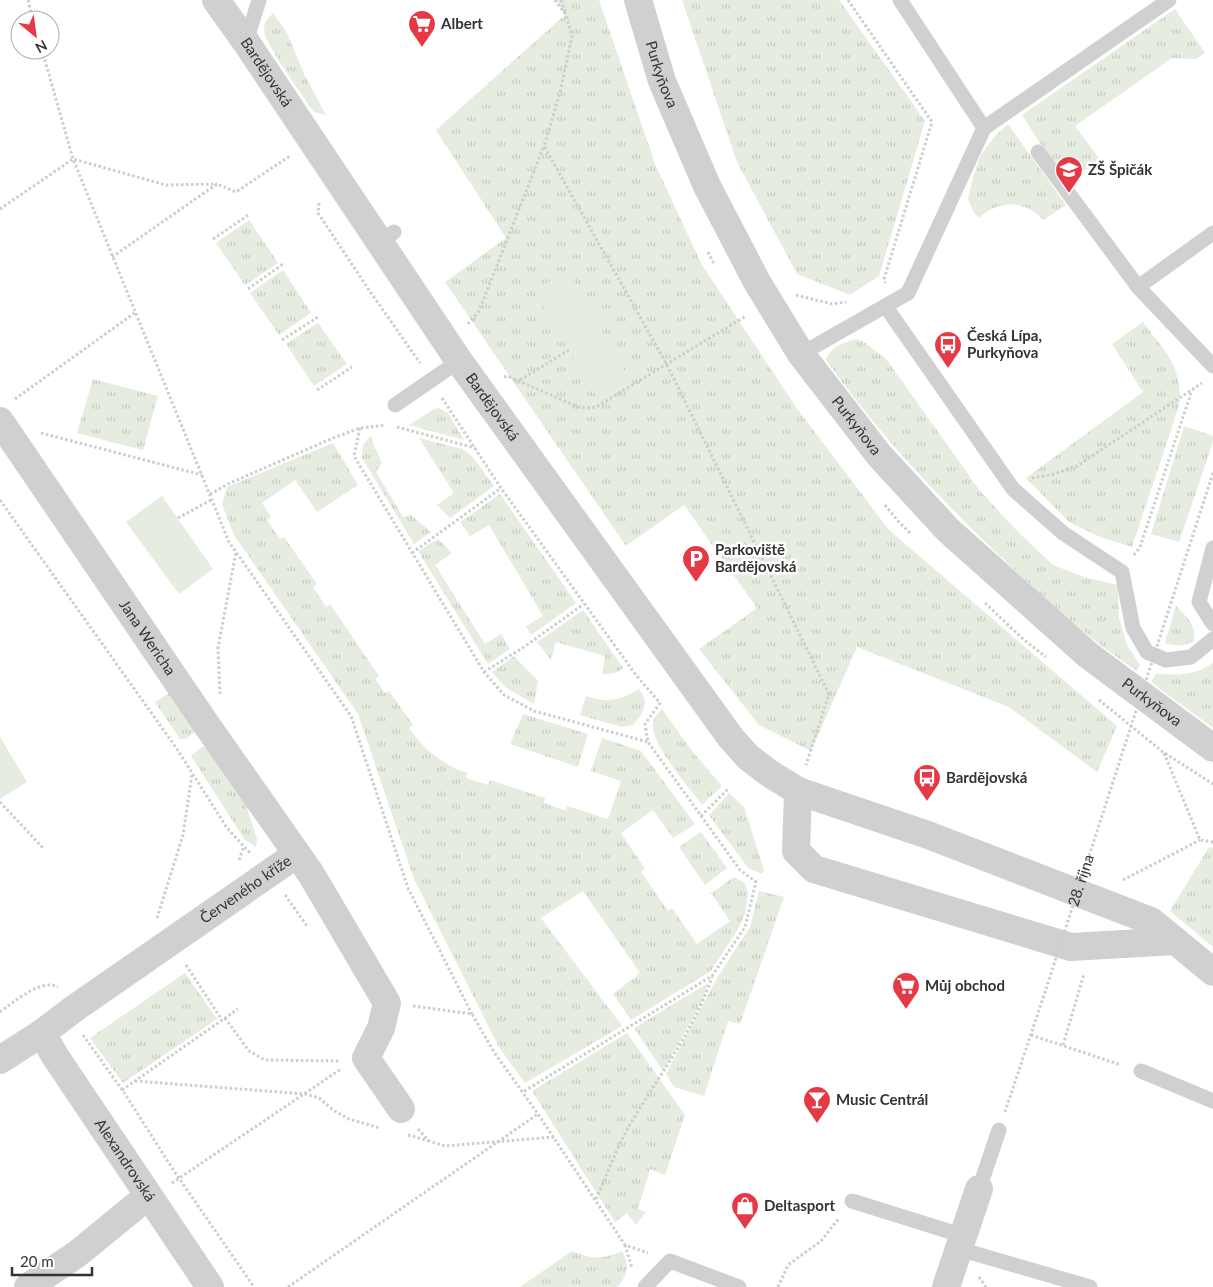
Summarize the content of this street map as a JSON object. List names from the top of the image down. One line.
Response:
{"streets":{"street":["Bardějovská","Purkyňova","Jana Wericha","Červeného kříže","Alexandrovská"],"path":["28. října"]},"crossings":[["Jana Wericha","Červeného kříže"],["Červeného kříže","Alexandrovská"]],"places":{"supermarket":["Albert","Můj obchod"],"school or university":["ZŠ Špičák"],"bus stop":["Česká Lípa, Purkyňova","Bardějovská"],"parking":["Parkoviště Bardějovská"],"bar":["Music Centrál"],"shop":["Deltasport"]},"scale_bar":"20 m","north":"bottom right"}
